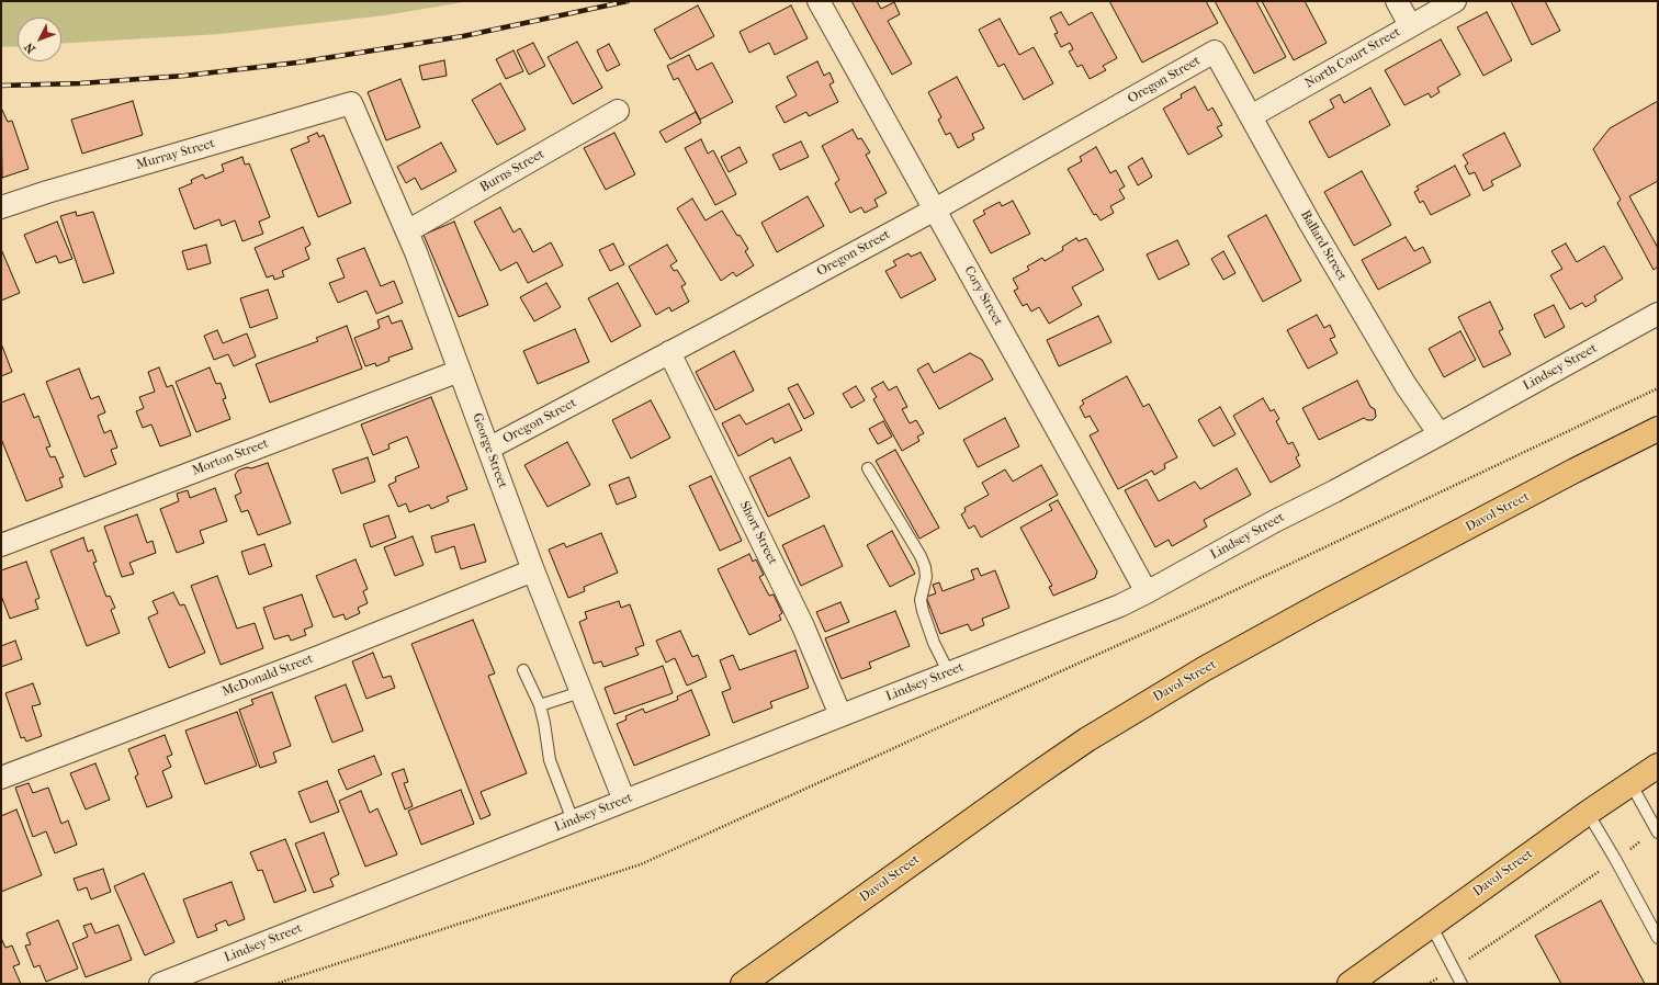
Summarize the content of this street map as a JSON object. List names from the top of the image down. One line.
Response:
{"streets":{"highway":["Davol Street"],"street":["North Court Street","Oregon Street","Murray Street","Burns Street","Ballard Street","Cory Street","Lindsey Street","George Street","Morton Street","Short Street","McDonald Street"]},"crossings":[["North Court Street","Ballard Street"],["Oregon Street","Ballard Street"],["Oregon Street","Cory Street"],["Oregon Street","George Street"],["Oregon Street","Short Street"],["Murray Street","George Street"],["Burns Street","George Street"],["Ballard Street","Lindsey Street"],["Cory Street","Lindsey Street"],["Lindsey Street","George Street"],["Lindsey Street","Short Street"],["George Street","Morton Street"],["George Street","McDonald Street"]],"north":"bottom left"}
